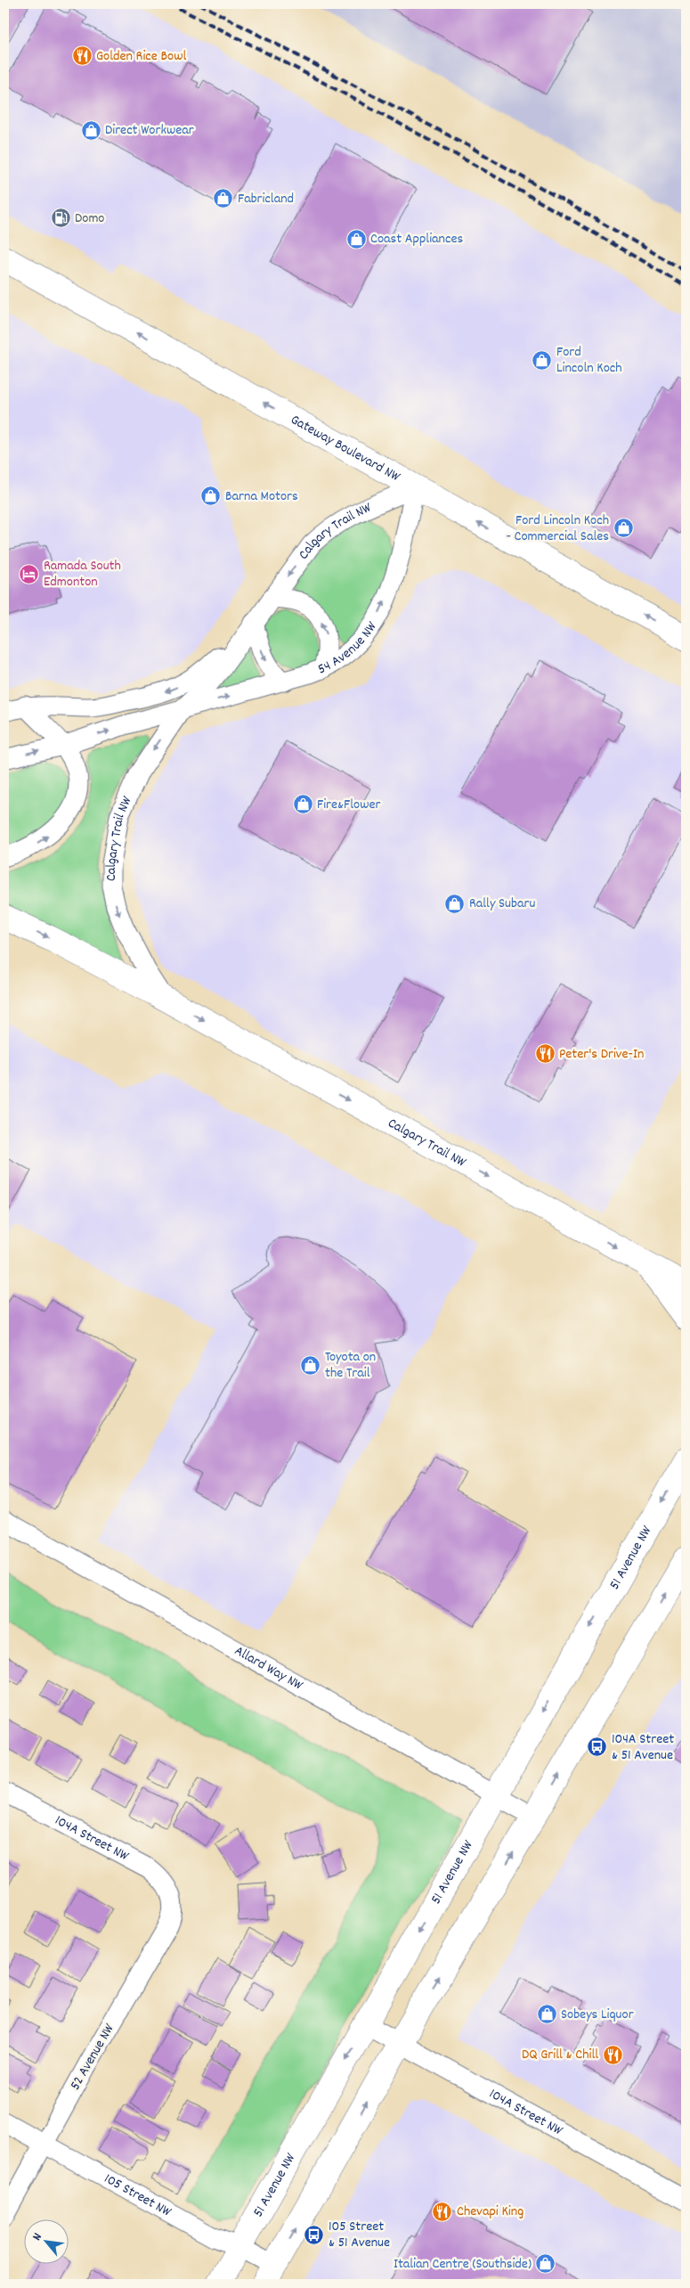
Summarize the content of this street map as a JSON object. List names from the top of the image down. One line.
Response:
{"streets":{"main road":["Gateway Boulevard NW","Calgary Trail NW","51 Avenue NW"],"street":["54 Avenue NW","Allard Way NW","104A Street NW","52 Avenue NW","105 Street NW"]},"crossings":[["Gateway Boulevard NW","Calgary Trail NW"],["Gateway Boulevard NW","54 Avenue NW"],["Calgary Trail NW","54 Avenue NW"],["51 Avenue NW","Allard Way NW"],["51 Avenue NW","104A Street NW"],["51 Avenue NW","105 Street NW"],["104A Street NW","52 Avenue NW"],["52 Avenue NW","105 Street NW"]],"one_way":["Gateway Boulevard NW","54 Avenue NW"],"places":{"restaurant":["Golden Rice Bowl","Peter's Drive-In","DQ Grill & Chill","Chevapi King"],"shop":["Direct Workwear","Fabricland","Coast Appliances","Ford Lincoln Koch","Barna Motors","Ford Lincoln Koch - Commercial Sales","Fire&Flower","Rally Subaru","Toyota on the Trail","Sobeys Liquor","Italian Centre (Southside)"],"fuel station":["Domo"],"hotel":["Ramada South Edmonton"],"bus stop":["104A Street & 51 Avenue","105 Street & 51 Avenue"]},"north":"top left"}
